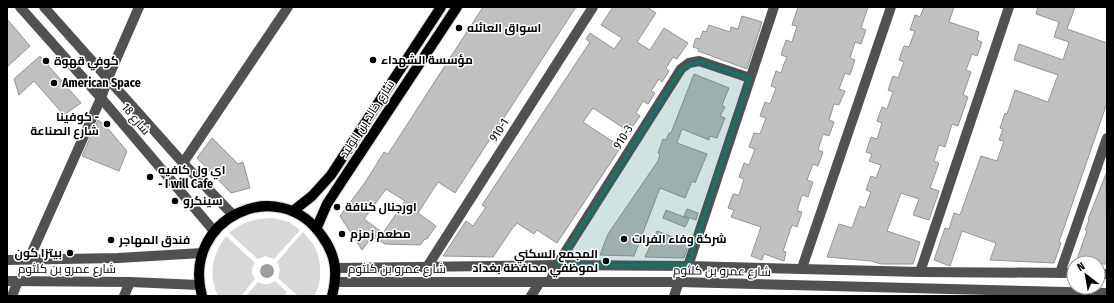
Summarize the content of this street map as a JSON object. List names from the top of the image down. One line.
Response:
{"streets":{"main road":["شارع خالد بن الوليد"],"street":["شارع 18","910-1","910-3","شارع عمرو بن كلثوم"]},"crossings":[["910-1","شارع عمرو بن كلثوم"],["910-3","شارع عمرو بن كلثوم"]],"places":["اسواق العائله","مؤسسة الشهداء","كوفي قهوة","American Space","كوفينا - شارع الصناعة","اي ول كافيه - I will Cafe","سينكرو","اورجنال كنافة","مطعم زمزم","شركة وفاء الفرات","فندق المهاجر","بيتزا كون","المجمع السكني لموظفي محافظة بغداد"],"north":"top left"}
